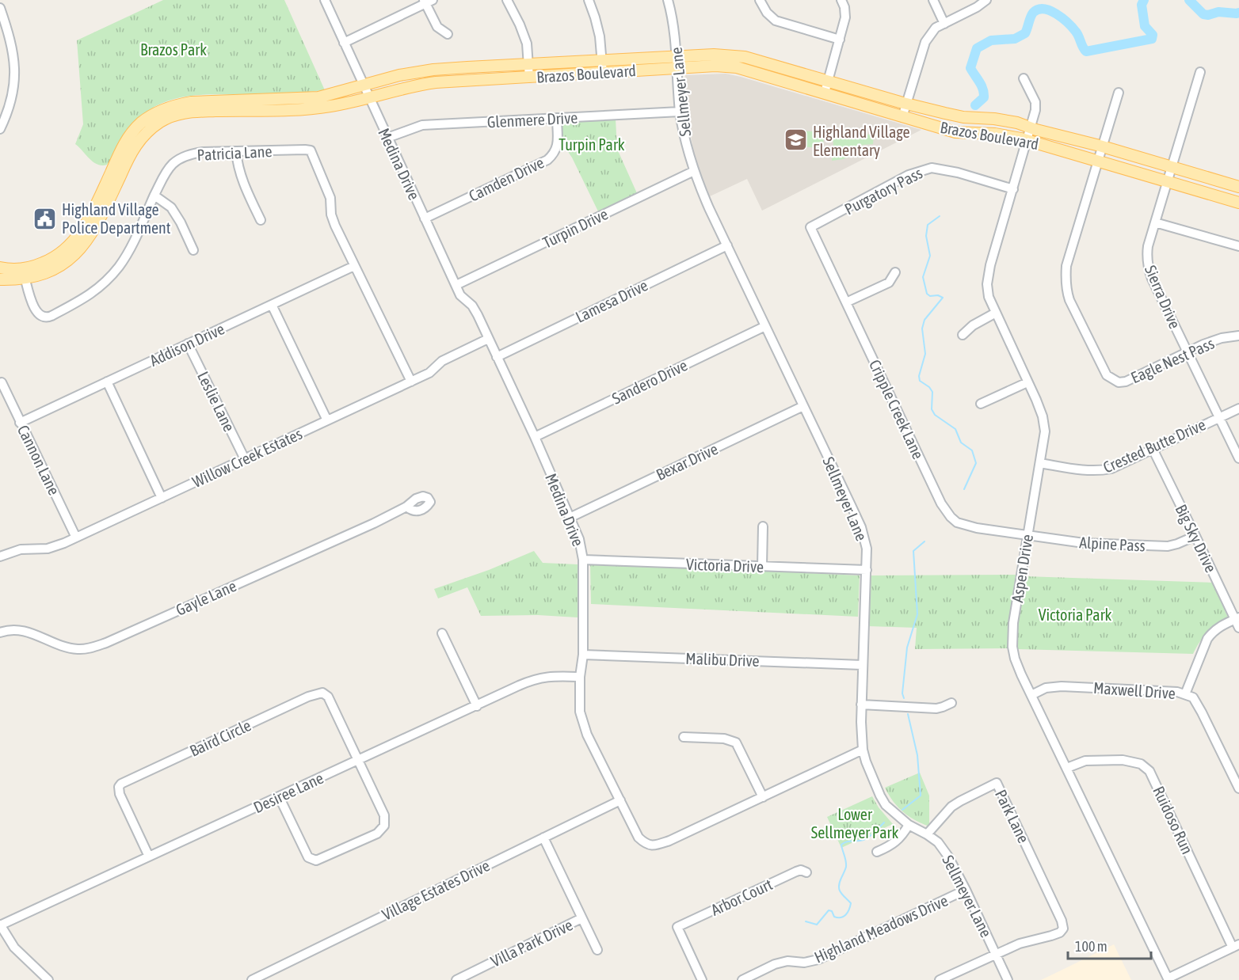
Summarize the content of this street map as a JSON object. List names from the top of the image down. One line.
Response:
{"streets":{"main road":["Brazos Boulevard"],"street":["Sellmeyer Lane","Glenmere Drive","Patricia Lane","Medina Drive","Camden Drive","Purgatory Pass","Turpin Drive","Sierra Drive","Lamesa Drive","Addison Drive","Eagle Nest Pass","Sandero Drive","Leslie Lane","Cripple Creek Lane","Crested Butte Drive","Willow Creek Estates","Cannon Lane","Bexar Drive","Big Sky Drive","Alpine Pass","Victoria Drive","Aspen Drive","Gayle Lane","Malibu Drive","Maxwell Drive","Baird Circle","Desiree Lane","Park Lane","Ruidoso Run","Village Estates Drive","Arbor Court","Highland Meadows Drive","Villa Park Drive"]},"crossings":[["Brazos Boulevard","Sellmeyer Lane"],["Brazos Boulevard","Patricia Lane"],["Brazos Boulevard","Medina Drive"],["Brazos Boulevard","Sierra Drive"],["Brazos Boulevard","Eagle Nest Pass"],["Brazos Boulevard","Aspen Drive"],["Sellmeyer Lane","Glenmere Drive"],["Sellmeyer Lane","Medina Drive"],["Sellmeyer Lane","Turpin Drive"],["Sellmeyer Lane","Lamesa Drive"],["Sellmeyer Lane","Sandero Drive"],["Sellmeyer Lane","Bexar Drive"],["Sellmeyer Lane","Victoria Drive"],["Sellmeyer Lane","Malibu Drive"],["Sellmeyer Lane","Park Lane"],["Sellmeyer Lane","Highland Meadows Drive"],["Glenmere Drive","Medina Drive"],["Glenmere Drive","Camden Drive"],["Patricia Lane","Addison Drive"],["Patricia Lane","Willow Creek Estates"],["Medina Drive","Camden Drive"],["Medina Drive","Turpin Drive"],["Medina Drive","Lamesa Drive"],["Medina Drive","Sandero Drive"],["Medina Drive","Willow Creek Estates"],["Medina Drive","Bexar Drive"],["Medina Drive","Victoria Drive"],["Medina Drive","Malibu Drive"],["Medina Drive","Desiree Lane"],["Medina Drive","Village Estates Drive"],["Purgatory Pass","Cripple Creek Lane"],["Purgatory Pass","Aspen Drive"],["Sierra Drive","Eagle Nest Pass"],["Sierra Drive","Crested Butte Drive"],["Addison Drive","Leslie Lane"],["Addison Drive","Cannon Lane"],["Leslie Lane","Willow Creek Estates"],["Cripple Creek Lane","Alpine Pass"],["Cripple Creek Lane","Aspen Drive"],["Crested Butte Drive","Big Sky Drive"],["Crested Butte Drive","Aspen Drive"],["Willow Creek Estates","Cannon Lane"],["Big Sky Drive","Alpine Pass"],["Alpine Pass","Aspen Drive"],["Aspen Drive","Maxwell Drive"],["Aspen Drive","Ruidoso Run"],["Baird Circle","Desiree Lane"]],"parks":["Brazos Park","Turpin Park","Victoria Park","Lower Sellmeyer Park"],"places":{"school or university":["Highland Village Elementary"],"public building":["Highland Village Police Department"]},"scale_bar":"100 m"}
